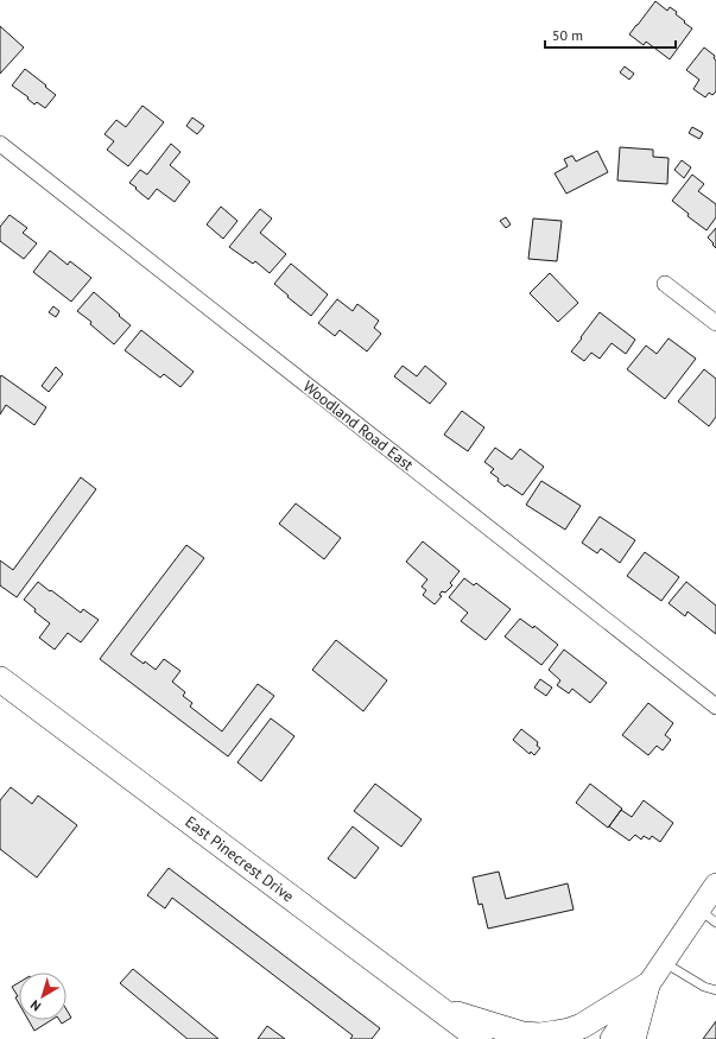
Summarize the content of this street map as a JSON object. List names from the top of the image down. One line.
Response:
{"streets":{"main road":["East Pinecrest Drive"],"street":["Woodland Road East"]},"scale_bar":"50 m","north":"bottom left"}
